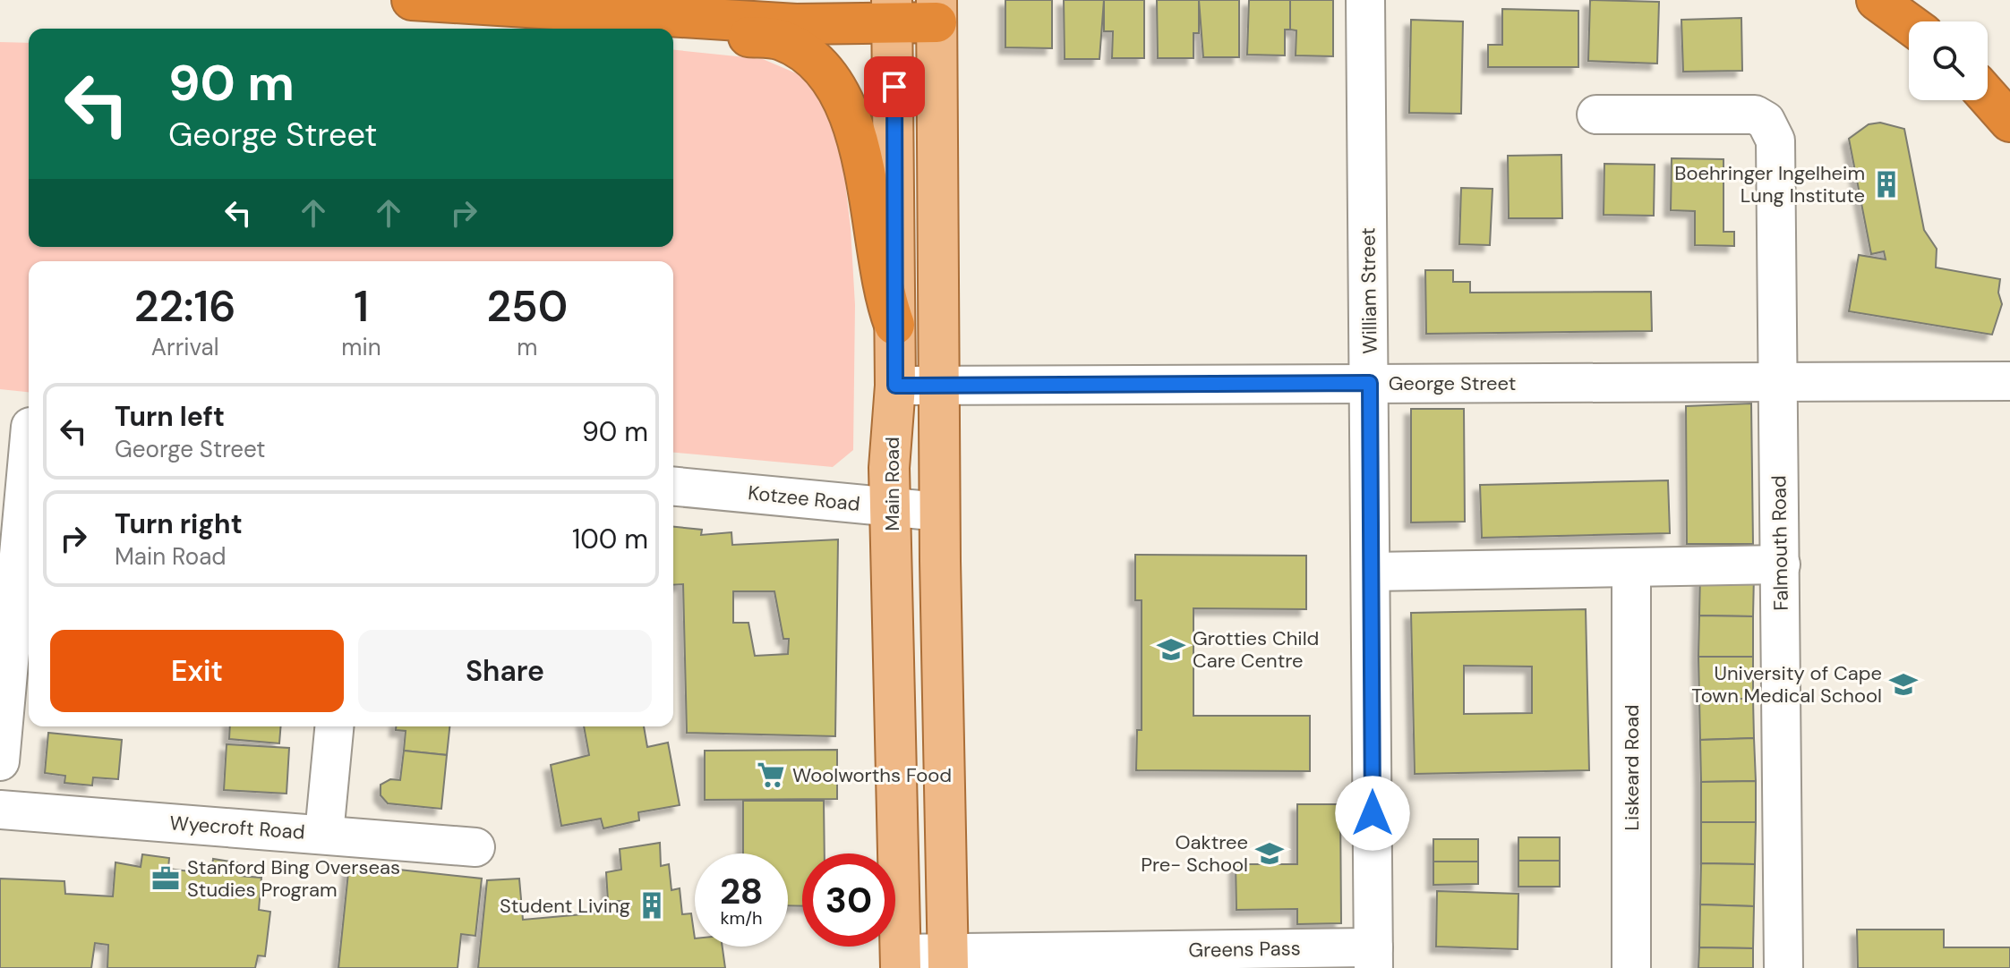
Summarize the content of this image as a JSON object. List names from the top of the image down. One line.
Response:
{"streets":{"main road":["Main Road"],"street":["William Street","George Street","Kotzee Road","Falmouth Road","Liskeard Road","Wyecroft Road","Greens Pass"]},"crossings":[["William Street","George Street"],["William Street","Greens Pass"],["George Street","Main Road"],["George Street","Falmouth Road"],["Main Road","Kotzee Road"],["Main Road","Greens Pass"]],"places":{"building":["Boehringer Ingelheim Lung Institute","Student Living"],"school or university":["Grotties Child Care Centre","University of Cape Town Medical School","Oaktree Pre- School"],"supermarket":["Woolworths Food"],"office":["Stanford Bing Overseas Studies Program"]},"page":{"turn":["90 m","George Street"],"eta":["22:16","Arrival","1","min","250","m"],"list":[{"name":"Turn left","note":"George Street","value":"90 m"},{"name":"Turn right","note":"Main Road","value":"100 m"}],"buttons":["Exit","Share"],"speed":"28 km/h","limit":"30"}}
